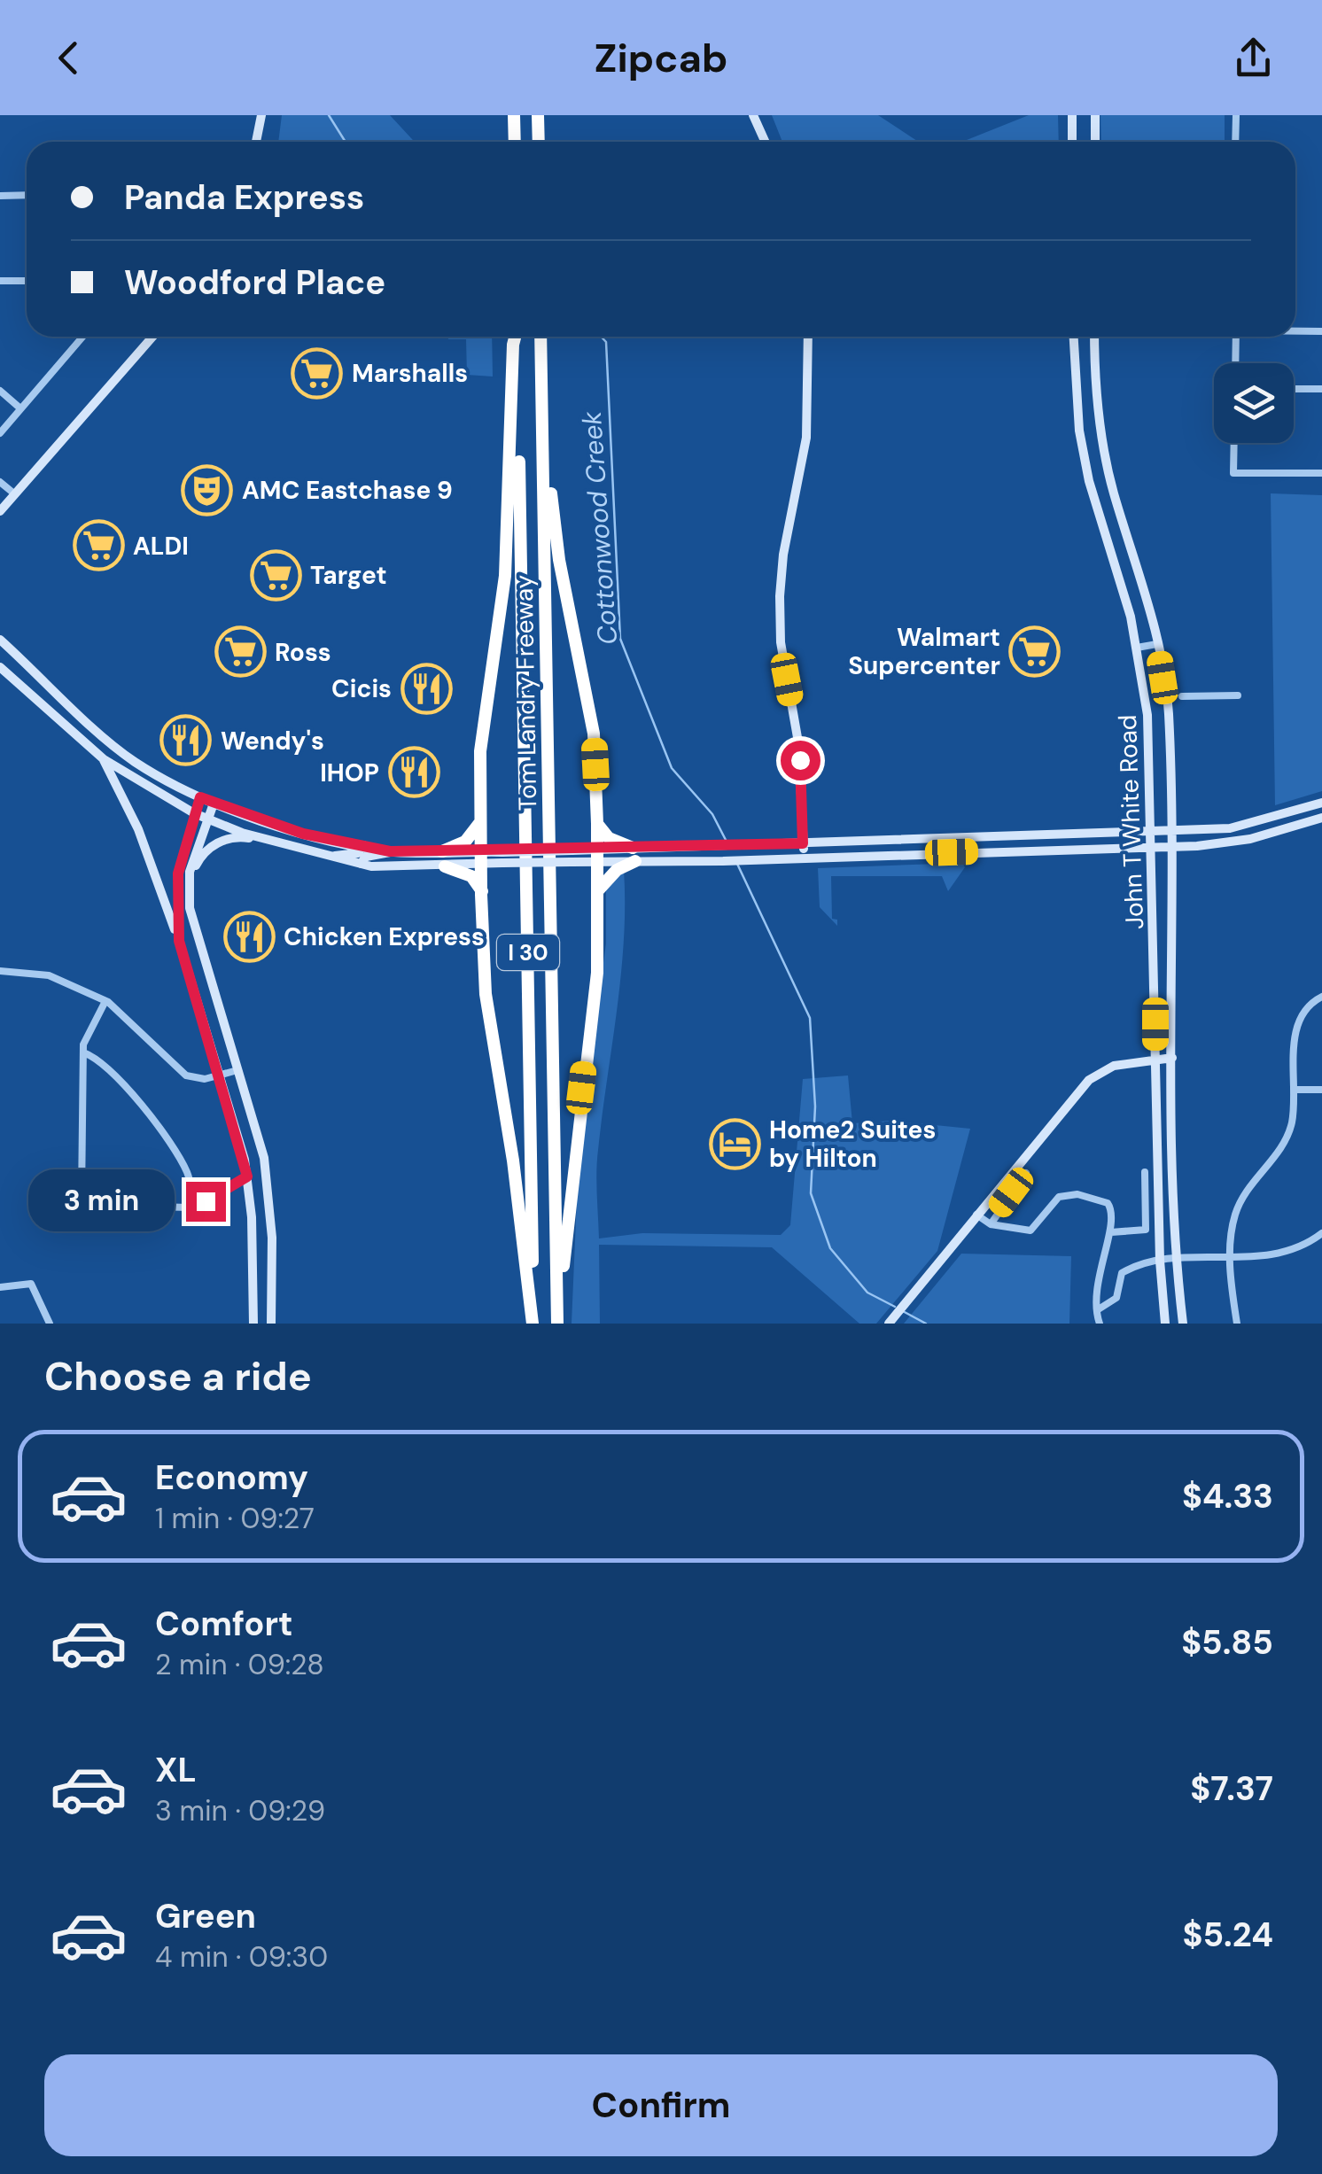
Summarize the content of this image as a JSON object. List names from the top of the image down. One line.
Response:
{"streets":{"highway":["Tom Landry Freeway","I 30"],"main road":["John T White Road"]},"water":["Cottonwood Creek"],"places":{"supermarket":["Marshalls","ALDI","Target","Walmart Supercenter","Ross"],"theatre":["AMC Eastchase 9"],"restaurant":["Cicis","Wendy's","IHOP","Chicken Express"],"hotel":["Home2 Suites by Hilton"]},"page":{"header":"Zipcab","banner":["Panda Express","Woodford Place"],"bubble":"3 min","heading":"Choose a ride","list":[{"name":"Economy","note":"1 min · 09:27","value":"$4.33"},{"name":"Comfort","note":"2 min · 09:28","value":"$5.85"},{"name":"XL","note":"3 min · 09:29","value":"$7.37"},{"name":"Green","note":"4 min · 09:30","value":"$5.24"}],"buttons":"Confirm"}}
